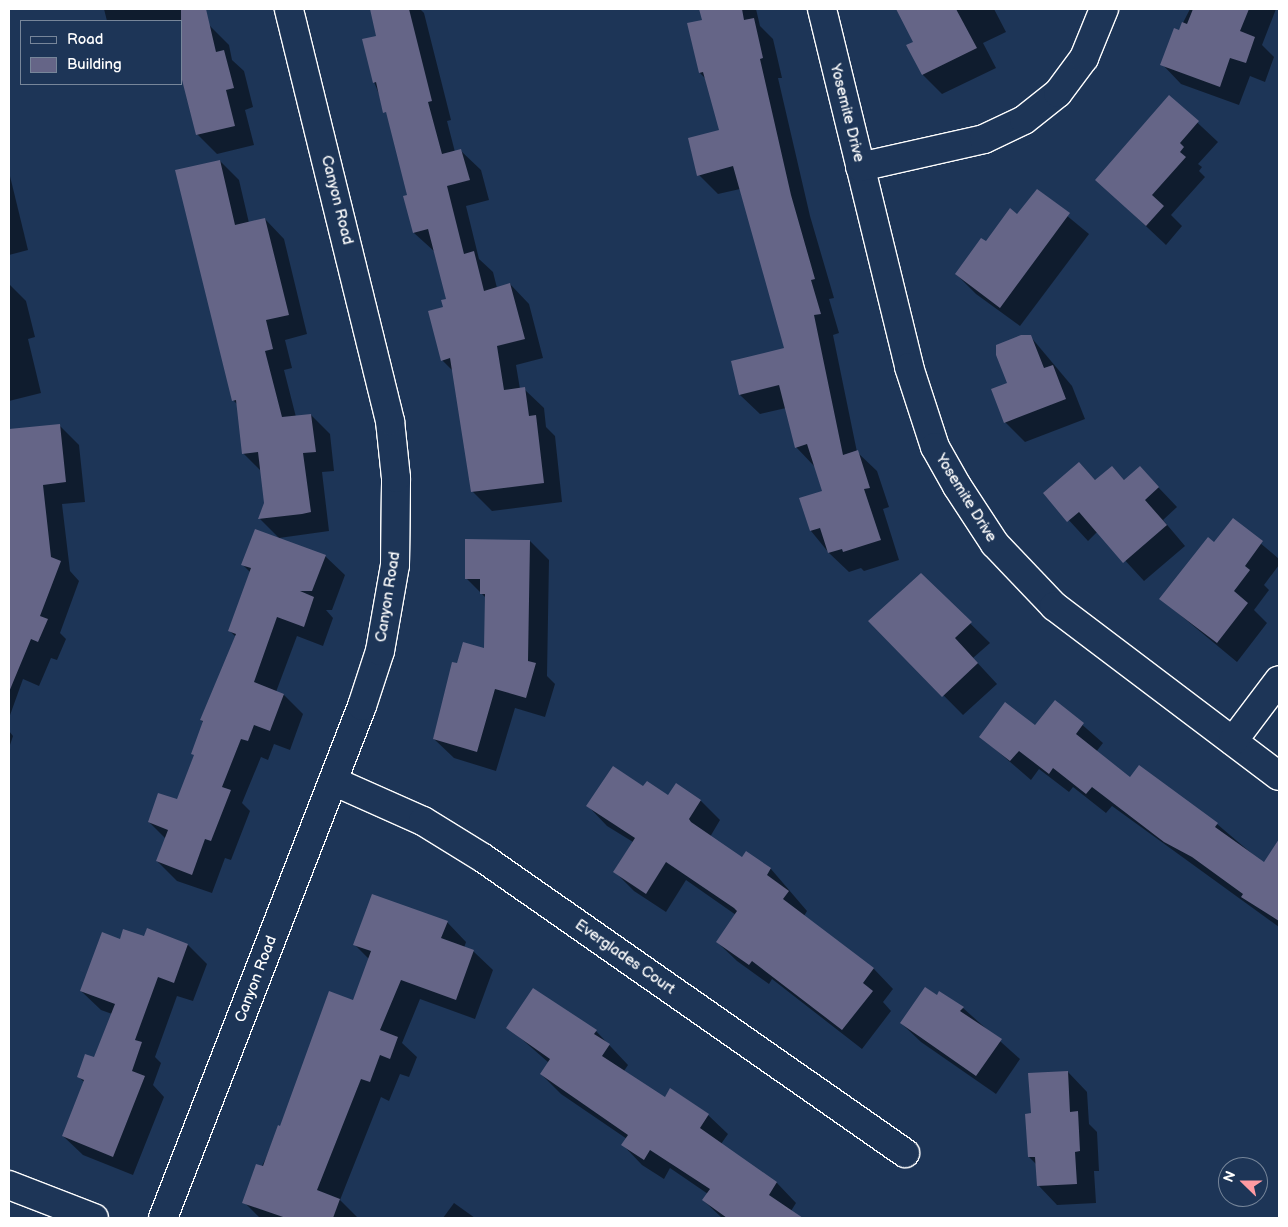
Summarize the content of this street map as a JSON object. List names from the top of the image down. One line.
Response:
{"streets":{"street":["Yosemite Drive","Canyon Road","Everglades Court"]},"crossings":[["Canyon Road","Everglades Court"]],"legend":["Road","Building"],"north":"left"}
